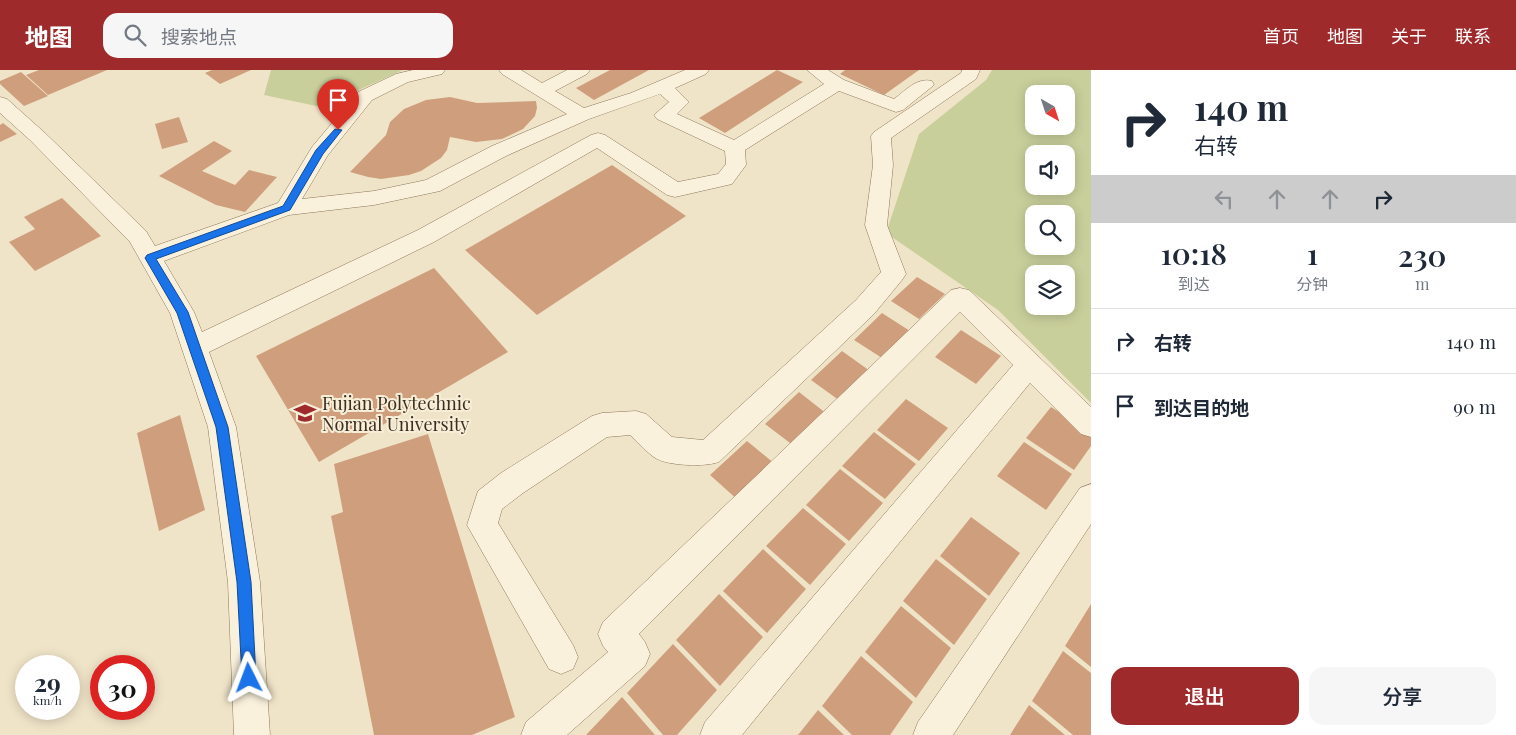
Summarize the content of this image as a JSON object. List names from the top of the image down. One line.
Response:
{"places":{"school or university":["Fujian Polytechnic Normal University"]},"north":"bottom right","page":{"header":"地图","search":"搜索地点","nav":["首页","地图","关于","联系"],"turn":["140 m","右转"],"eta":["10:18","到达","1","分钟","230","m"],"list":[{"name":"右转","value":"140 m"},{"name":"到达目的地","value":"90 m"}],"speed":"29 km/h","limit":"30","buttons":["退出","分享"]}}
